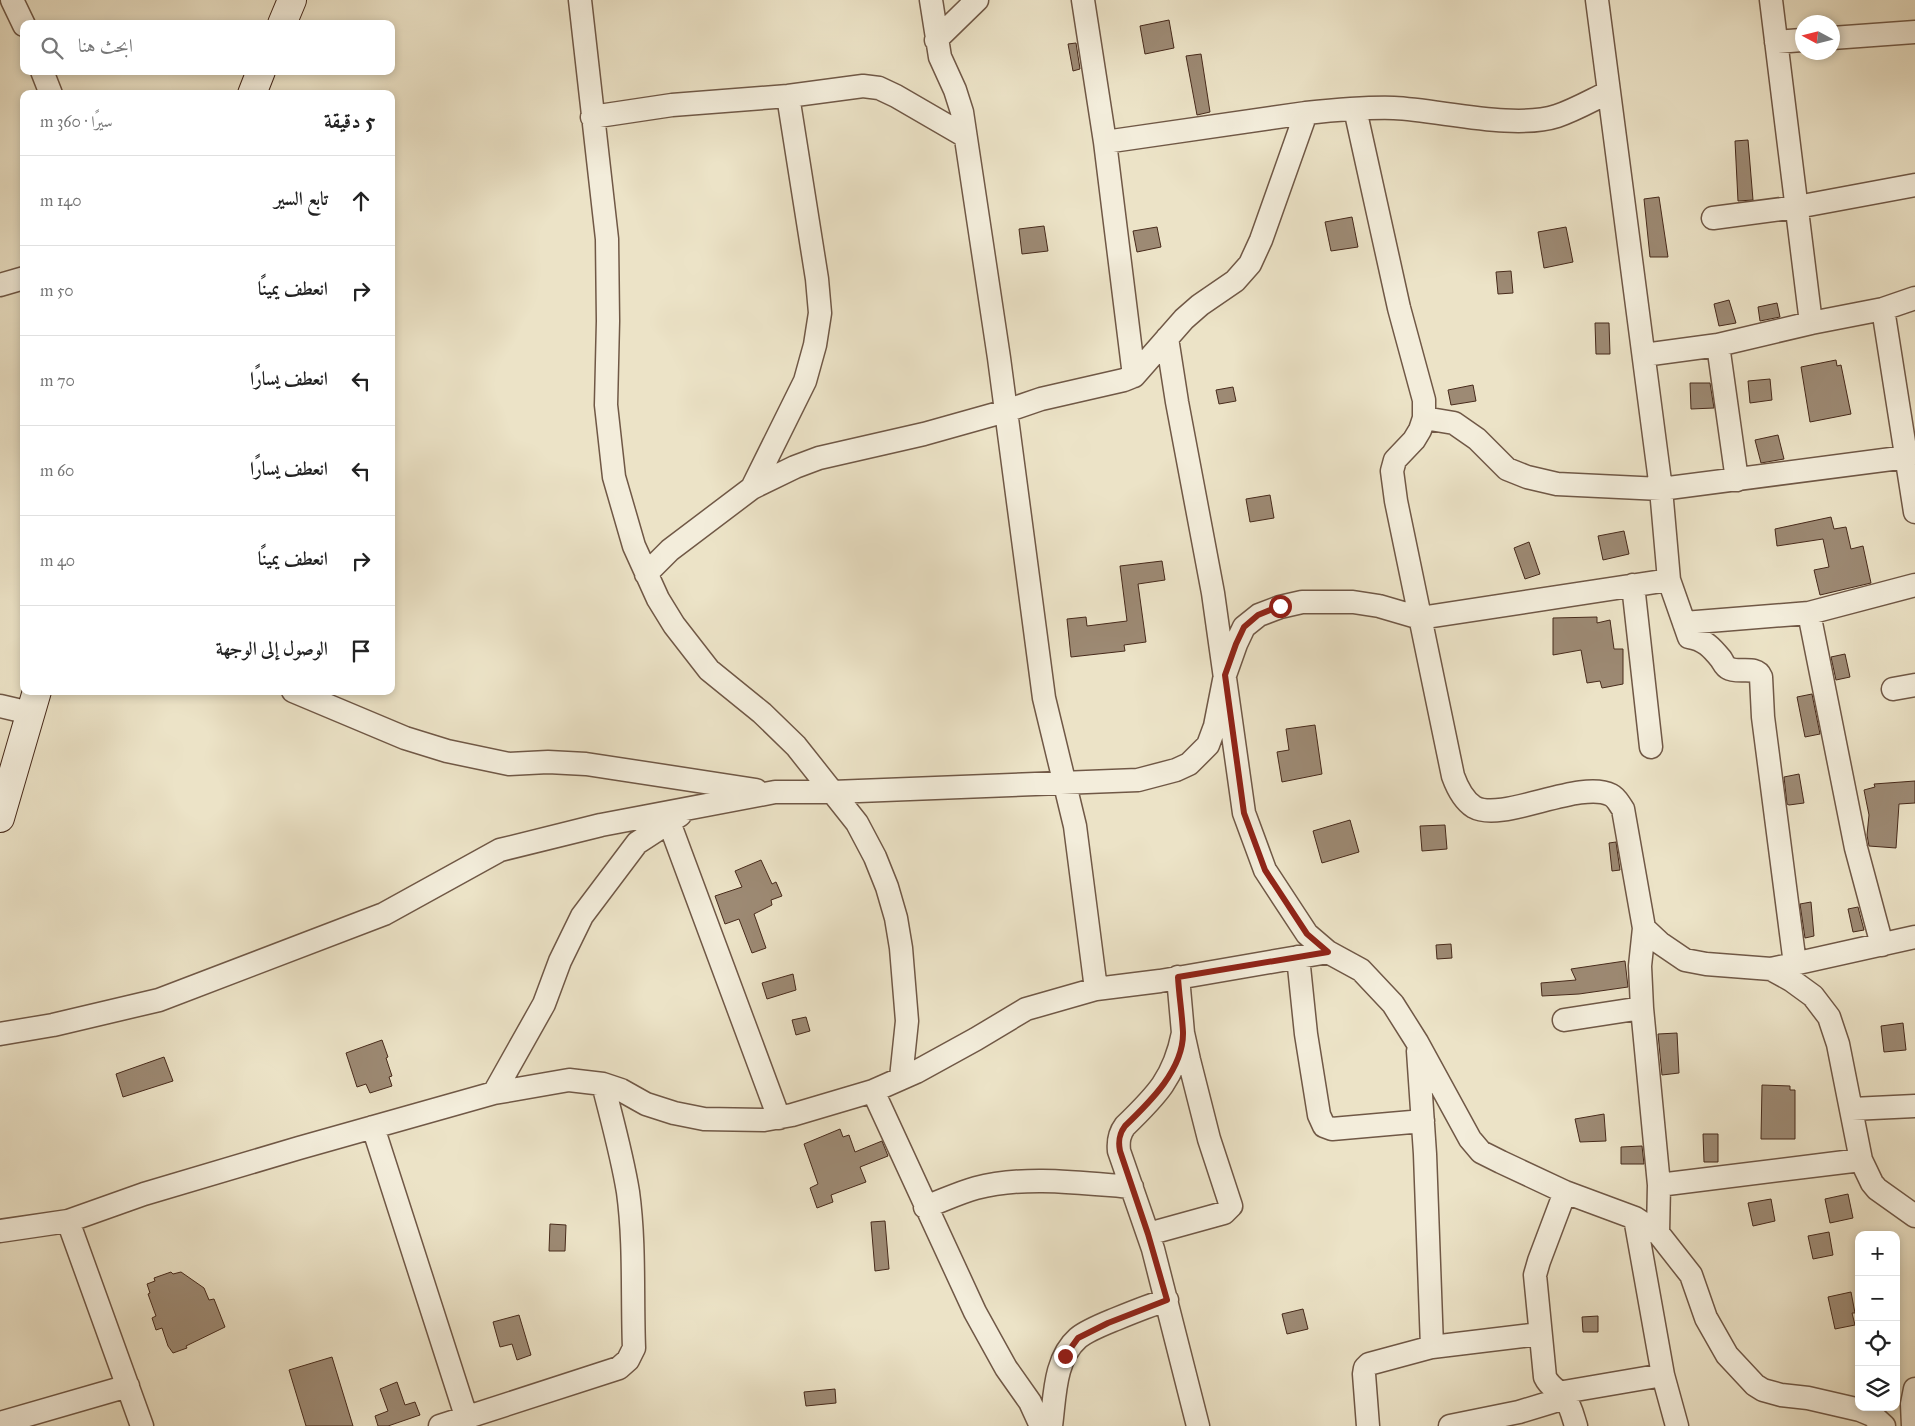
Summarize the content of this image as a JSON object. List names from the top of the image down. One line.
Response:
{"north":"left","page":{"search":"ابحث هنا","heading":["5 دقيقة","سيرًا · 360 m"],"list":[["تابع السير","140 m"],["انعطف يمينًا","50 m"],["انعطف يسارًا","70 m"],["انعطف يسارًا","60 m"],["انعطف يمينًا","40 m"],"الوصول إلى الوجهة"],"map_buttons":["+","−"]}}
